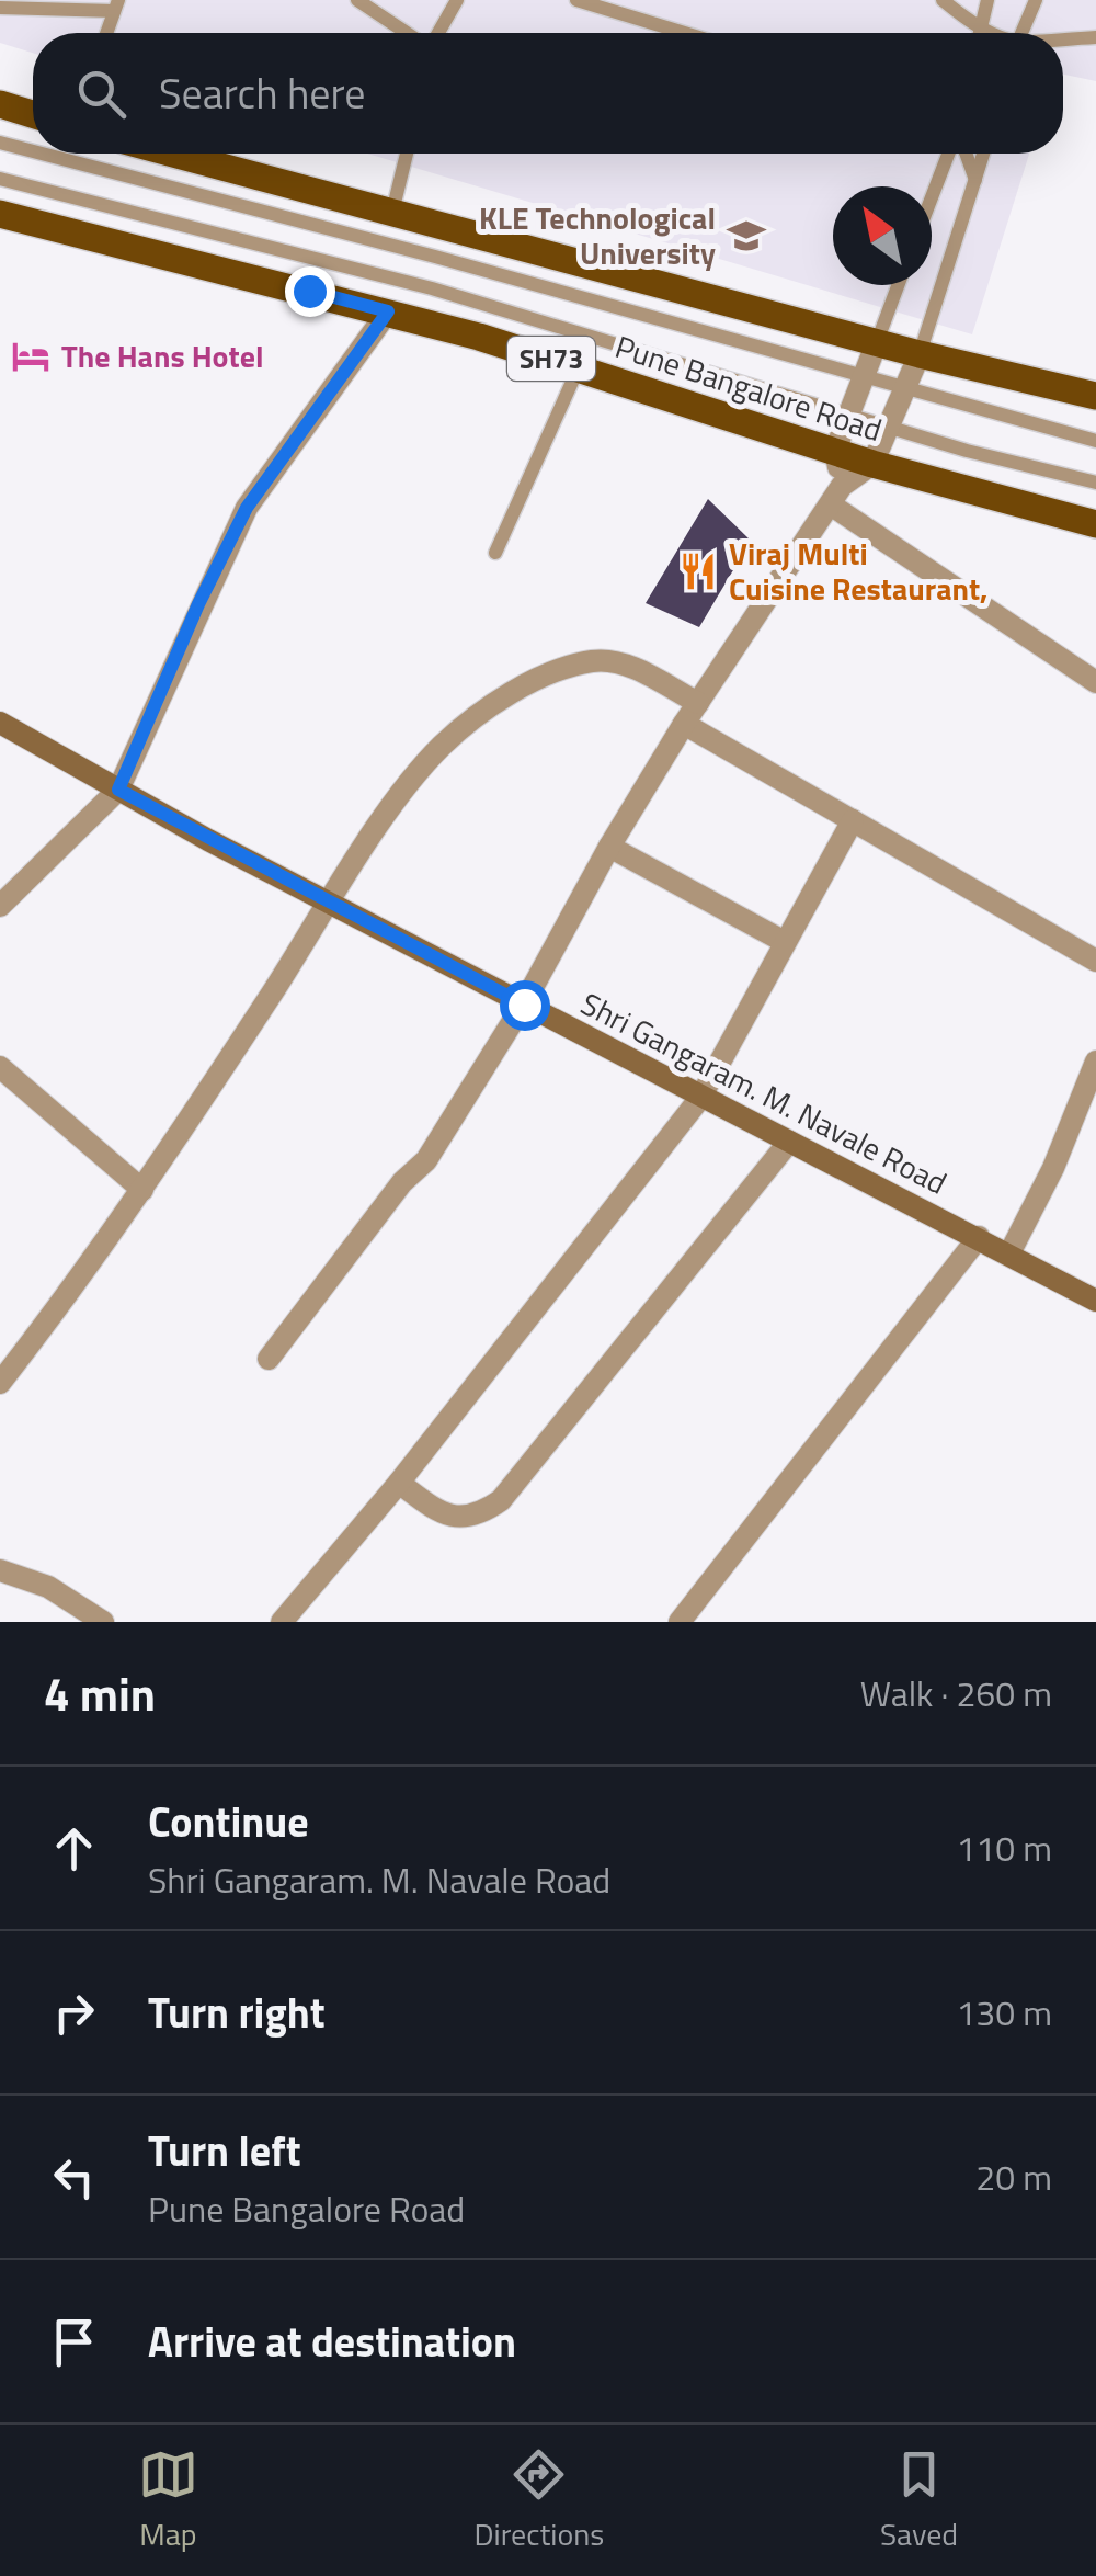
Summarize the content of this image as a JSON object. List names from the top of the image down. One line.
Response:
{"streets":{"main road":["SH73","Pune Bangalore Road","Shri Gangaram. M. Navale Road"]},"places":{"school or university":["KLE Technological University"],"hotel":["The Hans Hotel"],"restaurant":["Viraj Multi Cuisine Restaurant,"]},"north":"top left","page":{"search":"Search here","heading":["4 min","Walk · 260 m"],"list":[["Continue","Shri Gangaram. M. Navale Road","110 m"],["Turn right","130 m"],["Turn left","Pune Bangalore Road","20 m"],"Arrive at destination"],"nav":["Map","Directions","Saved"]}}
